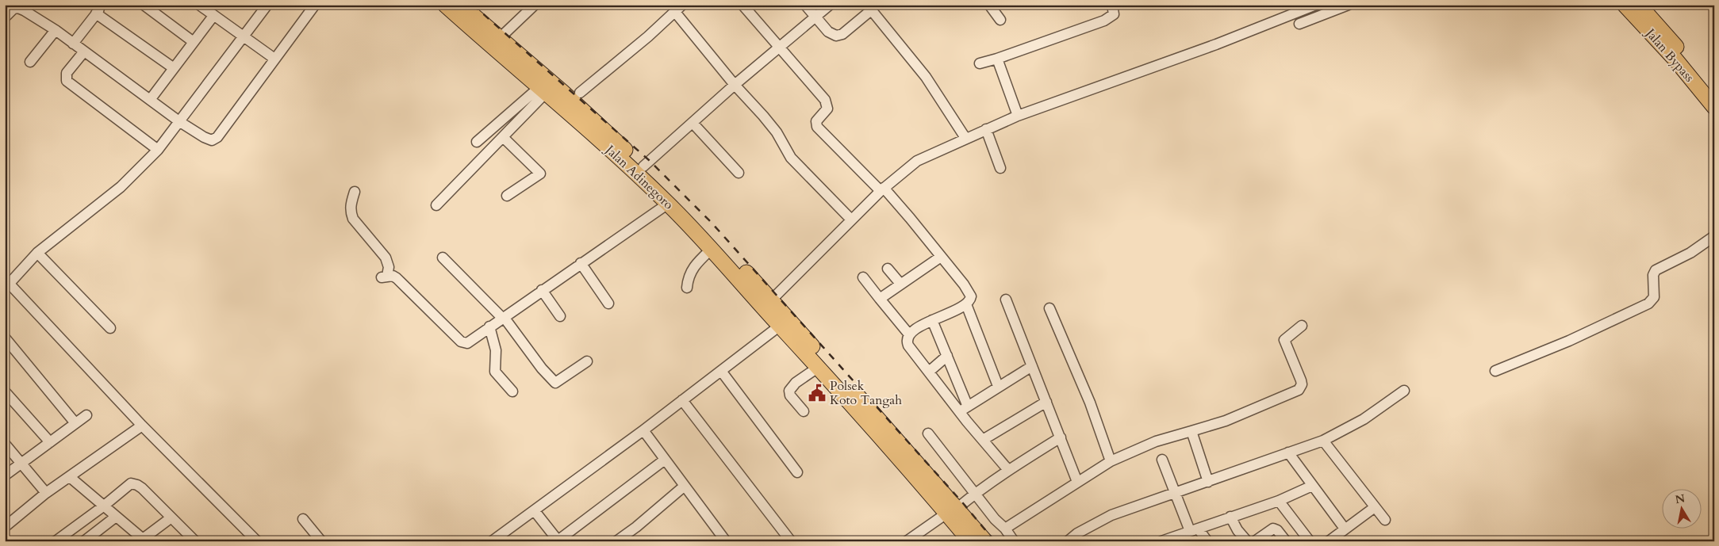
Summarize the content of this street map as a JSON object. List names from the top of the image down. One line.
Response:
{"streets":{"highway":["Jalan Bypass","Jalan Adinegoro"]},"places":{"public building":["Polsek Koto Tangah"]},"north":"top"}
